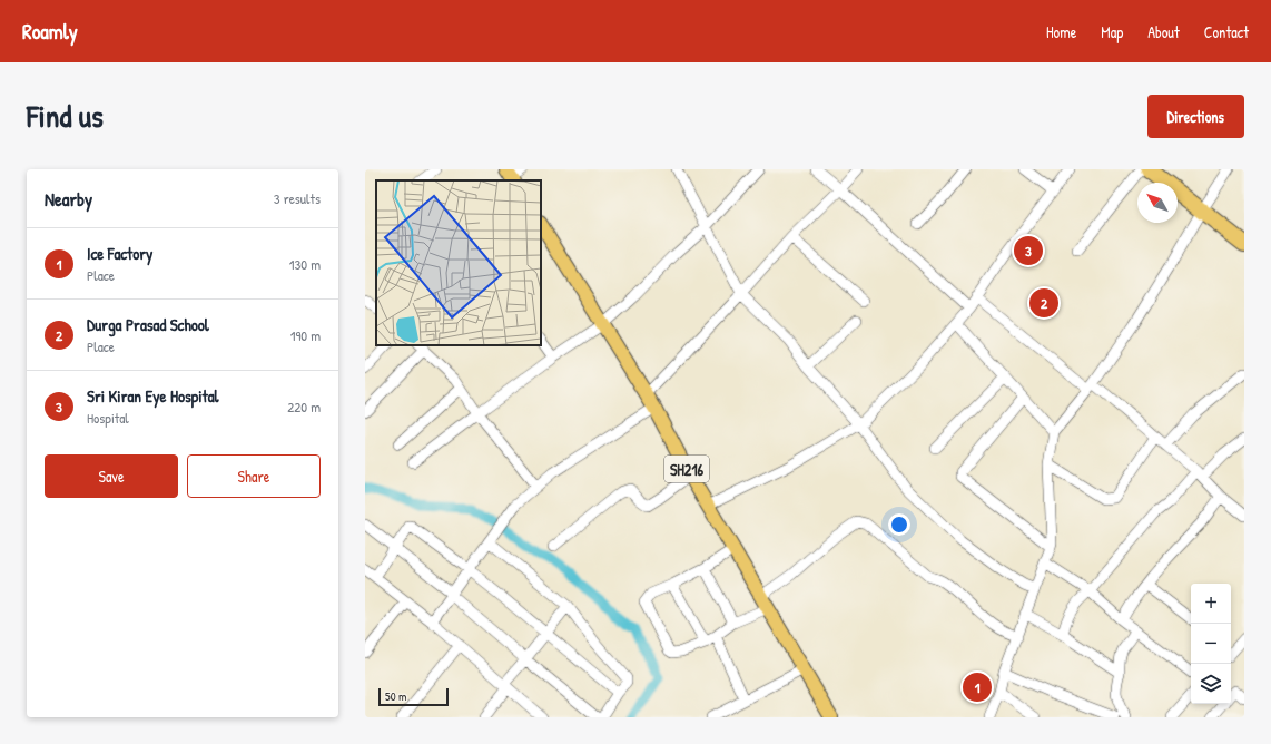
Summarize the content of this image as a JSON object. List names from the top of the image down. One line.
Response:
{"streets":{"main road":["SH216"]},"scale_bar":"50 m","north":"top left","page":{"header":"Roamly","nav":["Home","Map","About","Contact"],"title":"Find us","buttons":["Directions",["Save","Share"]],"heading":["Nearby","3 results"],"list":[{"mark":"1","name":"Ice Factory","note":"Place","value":"130 m"},{"mark":"2","name":"Durga Prasad School","note":"Place","value":"190 m"},{"mark":"3","name":"Sri Kiran Eye Hospital","note":"Hospital","value":"220 m"}],"pins":["3","2","1"],"map_buttons":["+","−"],"scale":"50 m"}}
